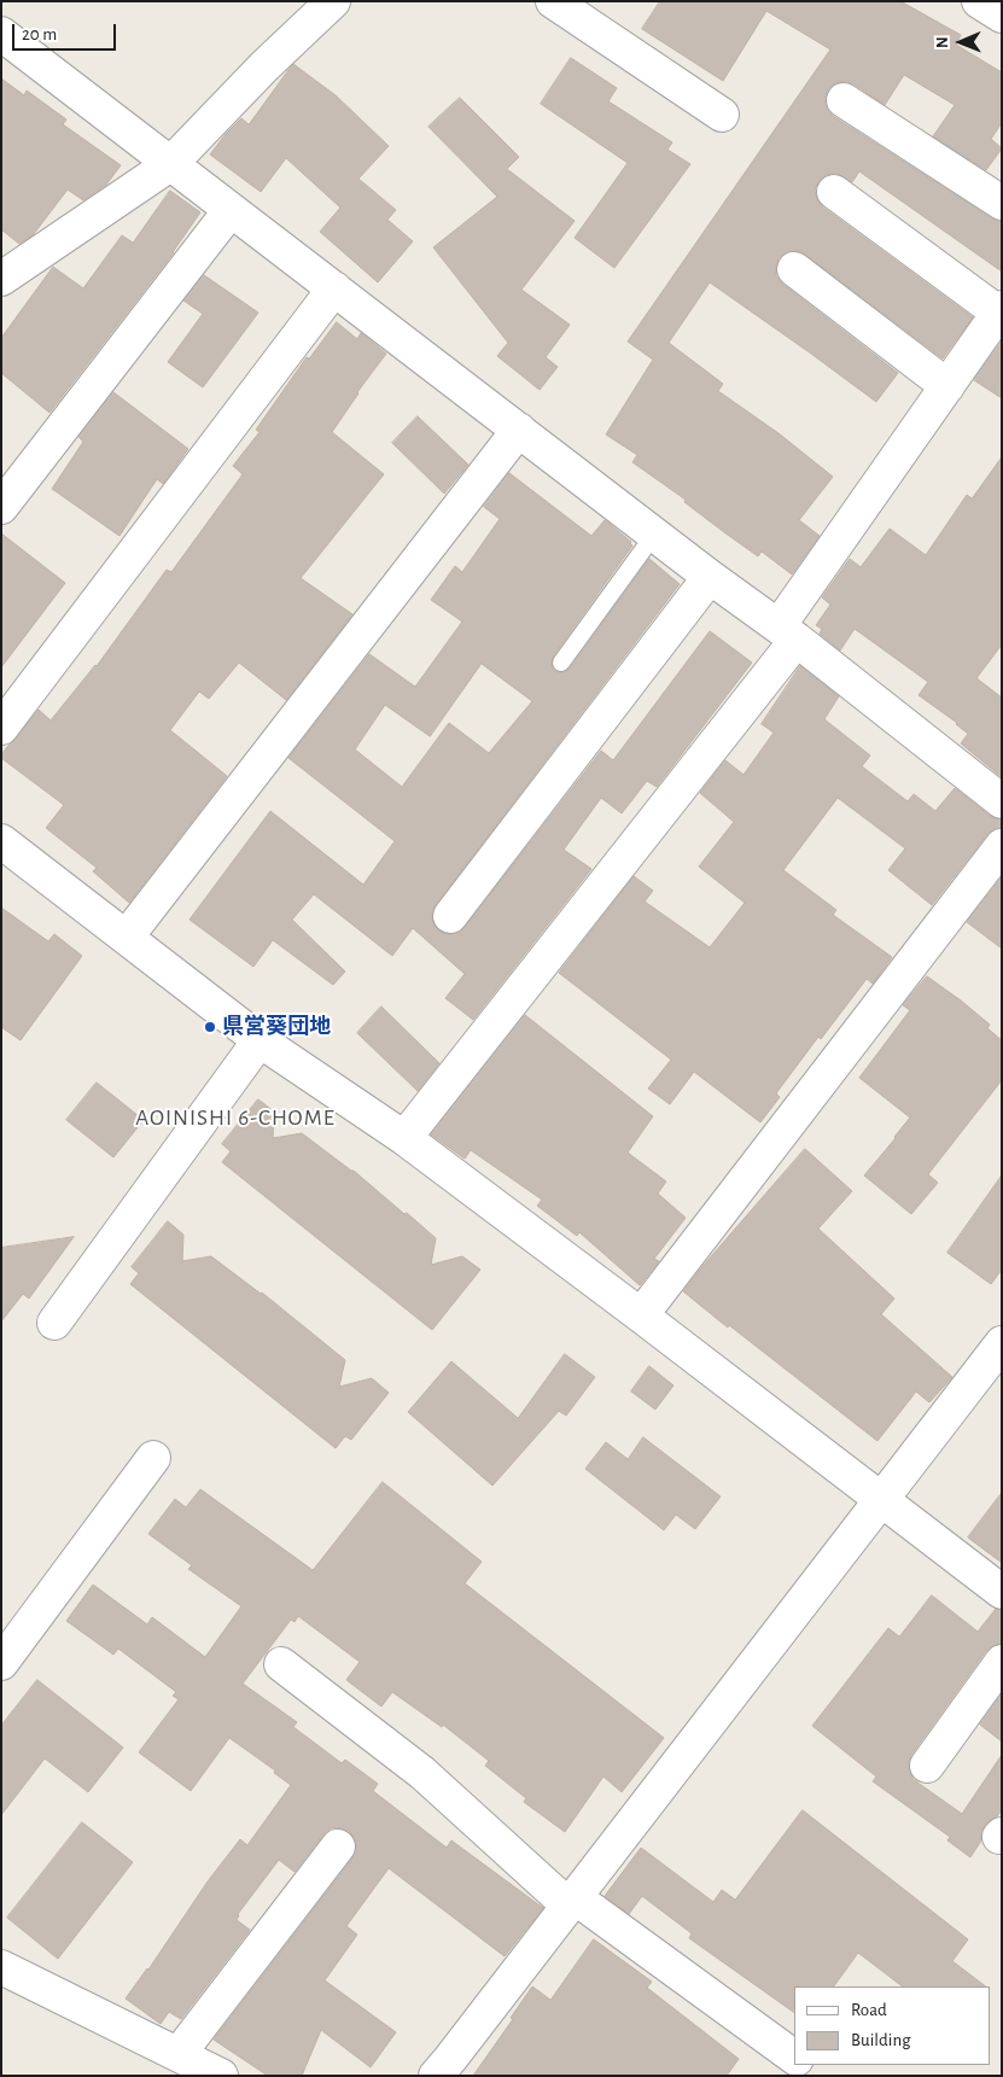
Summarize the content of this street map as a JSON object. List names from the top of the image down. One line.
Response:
{"districts":["AOINISHI 6-CHOME"],"places":["県営葵団地"],"legend":["Road","Building"],"scale_bar":"20 m","north":"left"}
